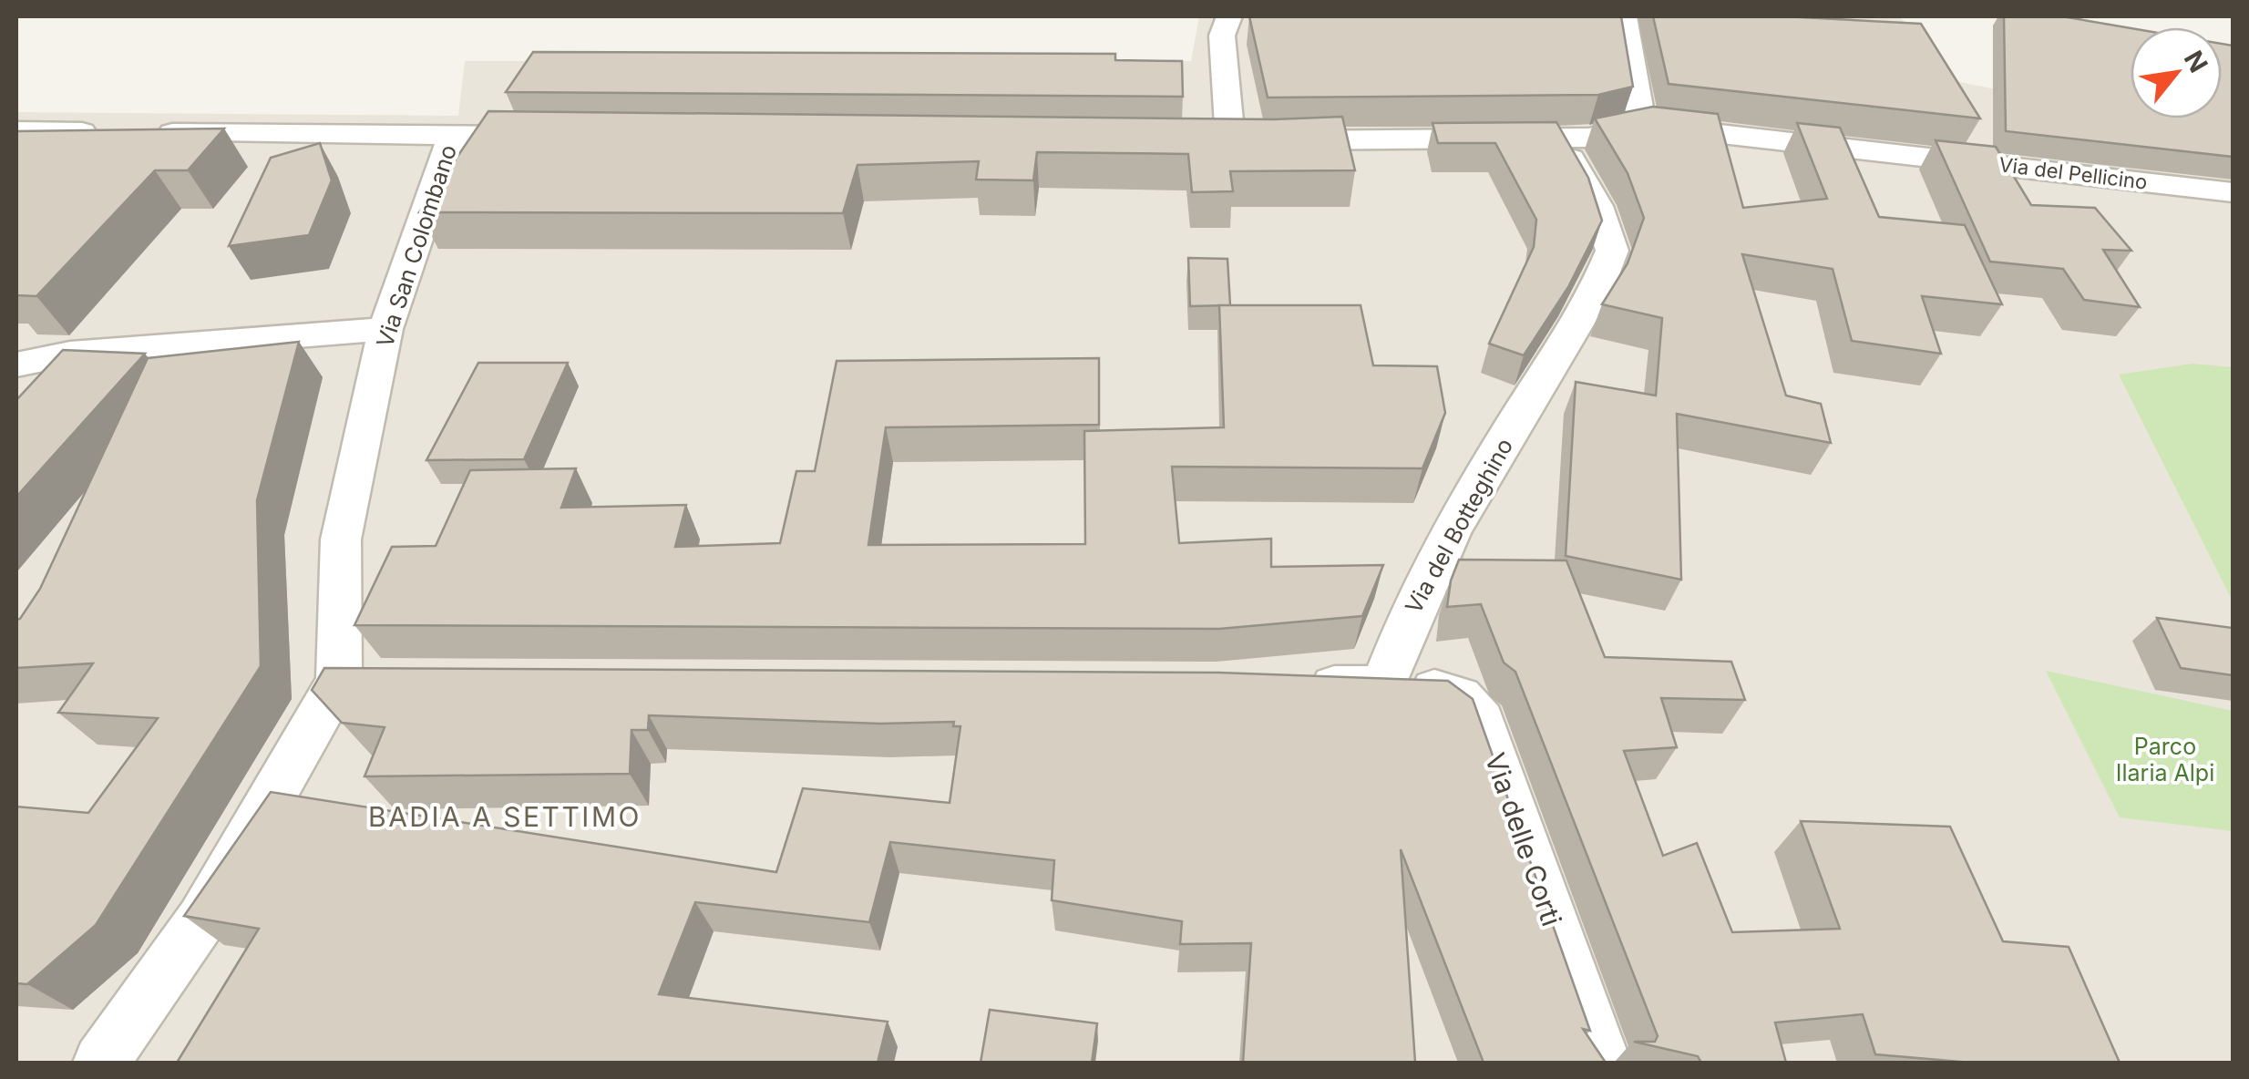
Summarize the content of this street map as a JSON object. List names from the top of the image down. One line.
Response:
{"streets":{"street":["Via del Pellicino","Via San Colombano","Via del Botteghino","Via delle Corti"]},"crossings":[["Via del Botteghino","Via delle Corti"]],"districts":["BADIA A SETTIMO"],"parks":["Parco Ilaria Alpi"],"north":"top right"}
